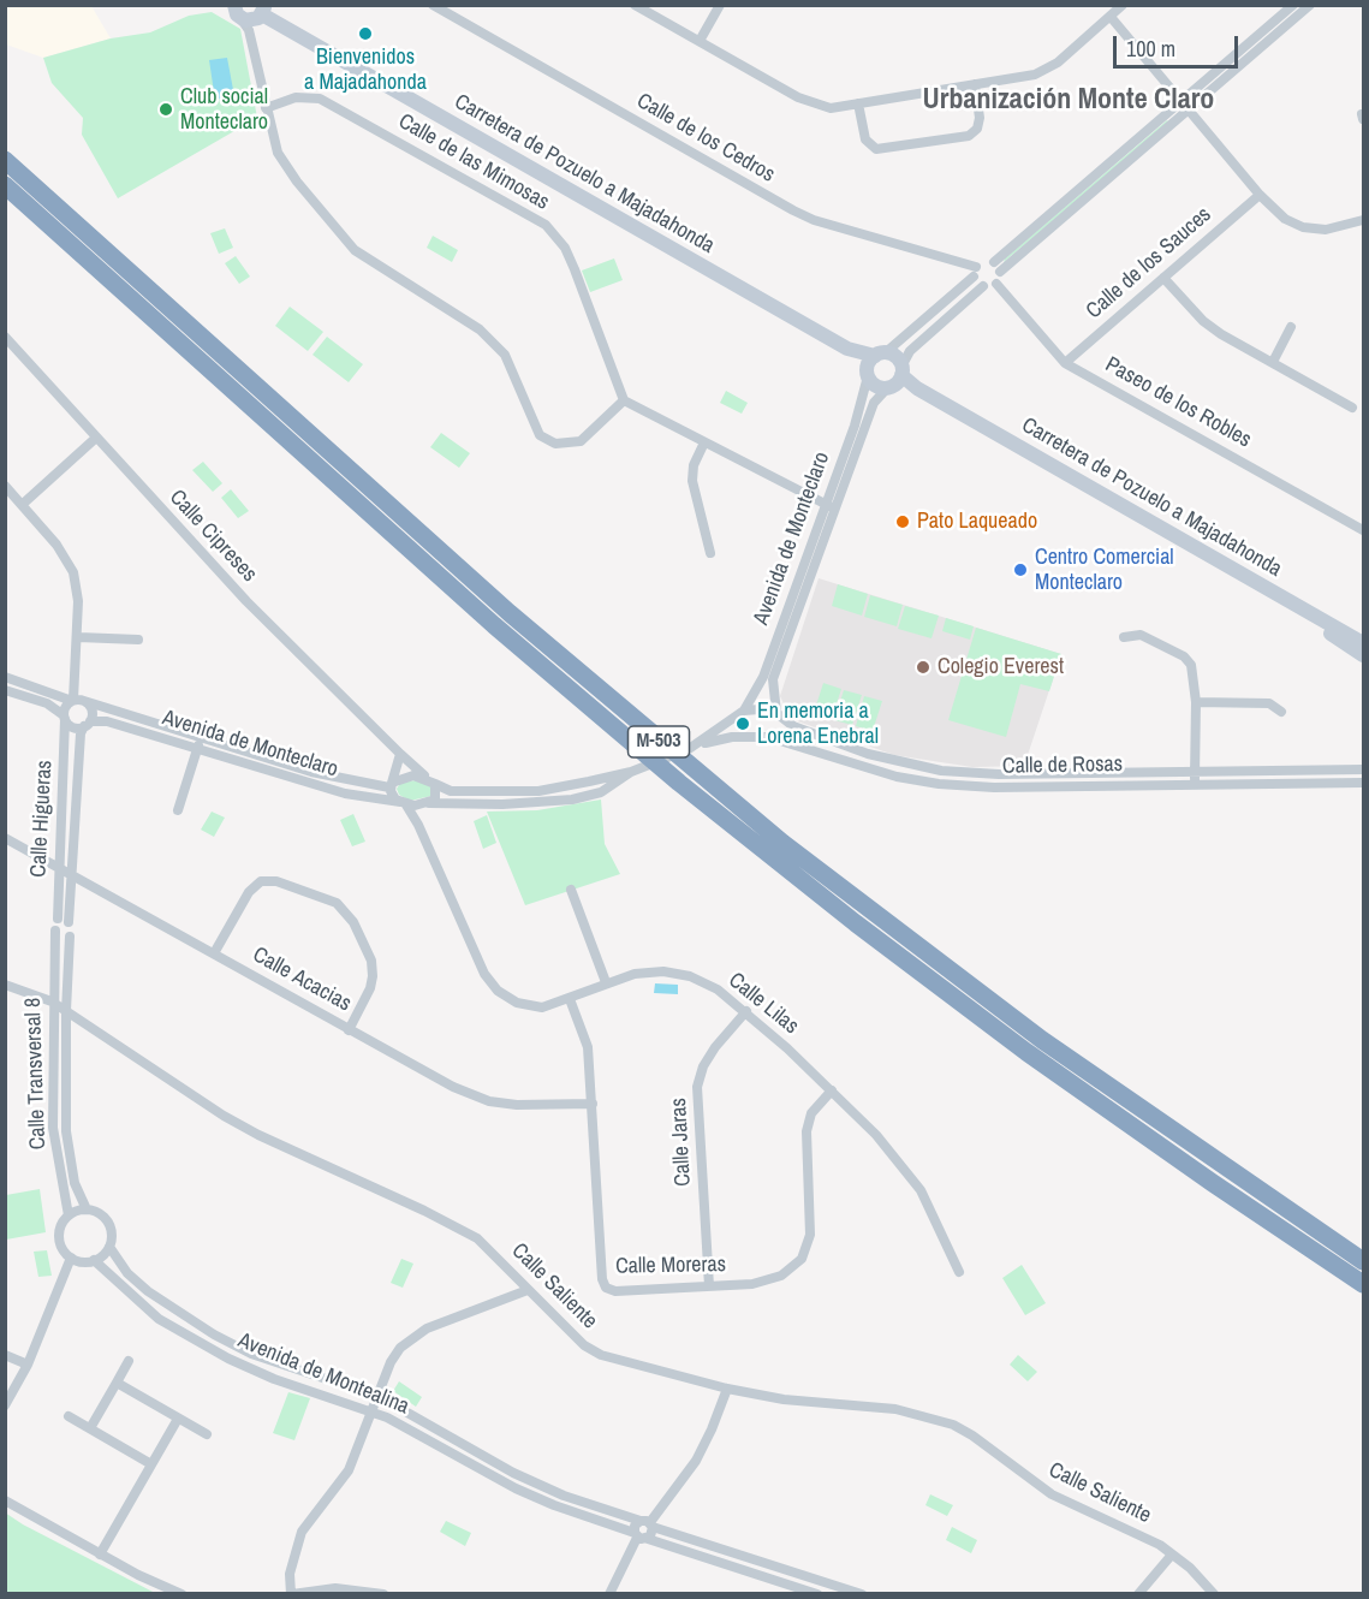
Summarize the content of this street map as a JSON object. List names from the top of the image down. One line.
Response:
{"streets":{"highway":["M-503"],"street":["Calle de los Cedros","Calle de las Mimosas","Carretera de Pozuelo a Majadahonda","Calle de los Sauces","Paseo de los Robles","Calle Cipreses","Avenida de Monteclaro","Calle de Rosas","Calle Higueras","Calle Acacias","Calle Lilas","Calle Transversal 8","Calle Jaras","Calle Moreras","Calle Saliente","Avenida de Montealina"]},"crossings":[["Calle de los Cedros","Paseo de los Robles"],["Calle de los Cedros","Avenida de Monteclaro"],["Carretera de Pozuelo a Majadahonda","Avenida de Monteclaro"],["Calle de los Sauces","Paseo de los Robles"],["Paseo de los Robles","Avenida de Monteclaro"],["Calle Cipreses","Avenida de Monteclaro"],["Avenida de Monteclaro","Calle de Rosas"],["Avenida de Monteclaro","Calle Higueras"],["Avenida de Monteclaro","Calle Lilas"],["Calle Higueras","Calle Acacias"],["Calle Higueras","Calle Transversal 8"],["Calle Acacias","Calle Moreras"],["Calle Lilas","Calle Jaras"],["Calle Lilas","Calle Moreras"],["Calle Transversal 8","Calle Saliente"],["Calle Transversal 8","Avenida de Montealina"],["Calle Jaras","Calle Moreras"]],"districts":["Urbanización Monte Claro"],"places":["Bienvenidos a Majadahonda","Club social Monteclaro","Pato Laqueado","Centro Comercial Monteclaro","Colegio Everest","En memoria a Lorena Enebral"],"scale_bar":"100 m"}
